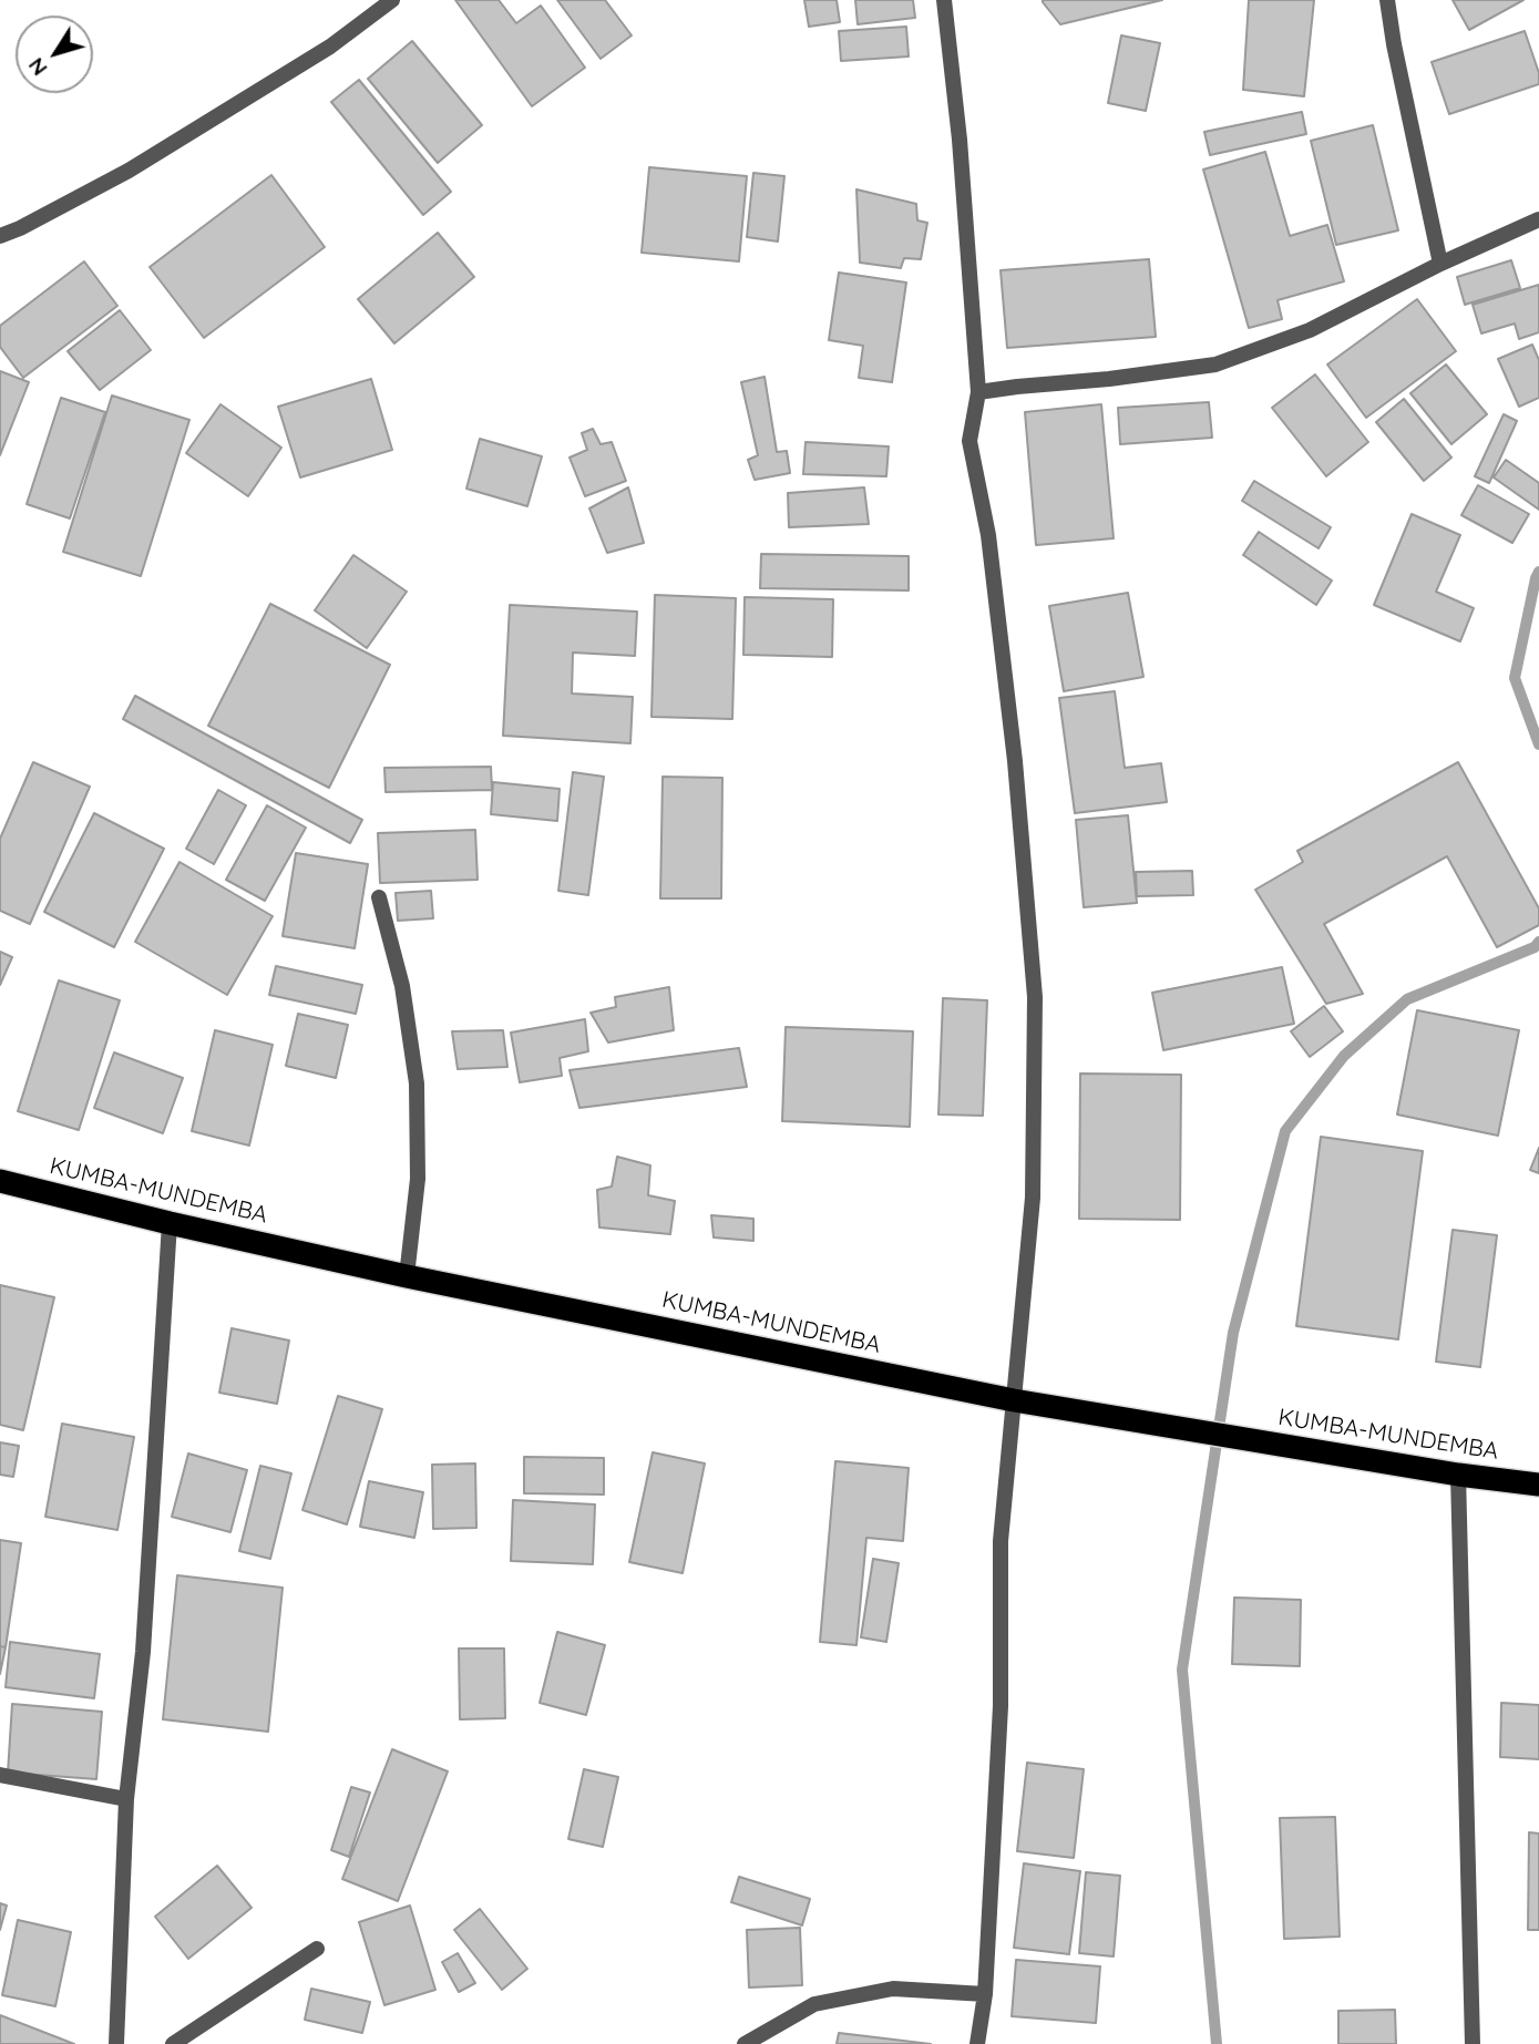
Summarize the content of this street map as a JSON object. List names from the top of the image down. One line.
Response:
{"streets":{"highway":["KUMBA-MUNDEMBA"]},"north":"bottom left"}
